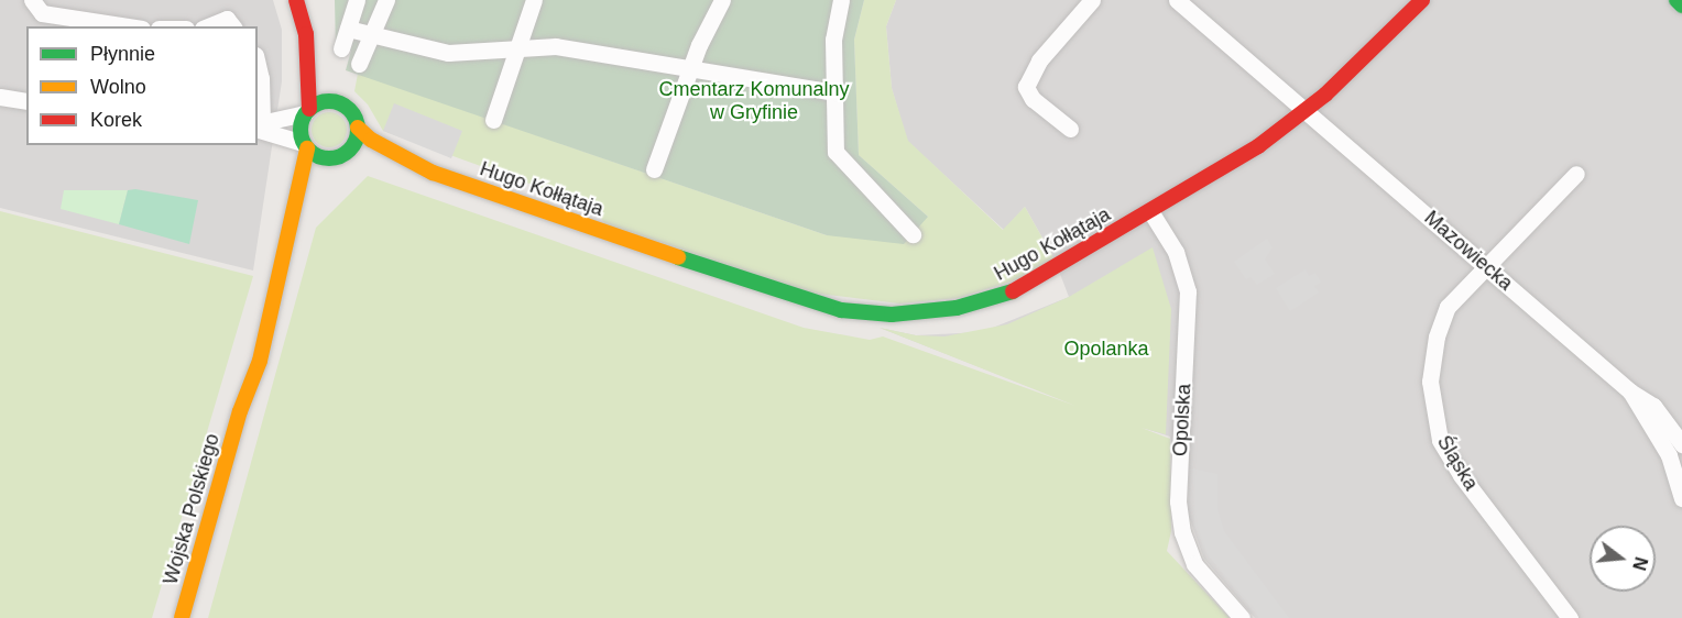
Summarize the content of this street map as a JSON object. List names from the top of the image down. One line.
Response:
{"streets":{"street":["Hugo Kołłątaja","Mazowiecka","Opolska","Śląska","Wojska Polskiego"]},"crossings":[["Hugo Kołłątaja","Mazowiecka"],["Hugo Kołłątaja","Opolska"],["Hugo Kołłątaja","Wojska Polskiego"],["Mazowiecka","Śląska"]],"parks":["Cmentarz Komunalny w Gryfinie","Opolanka"],"legend":["Płynnie","Wolno","Korek"],"north":"right"}
